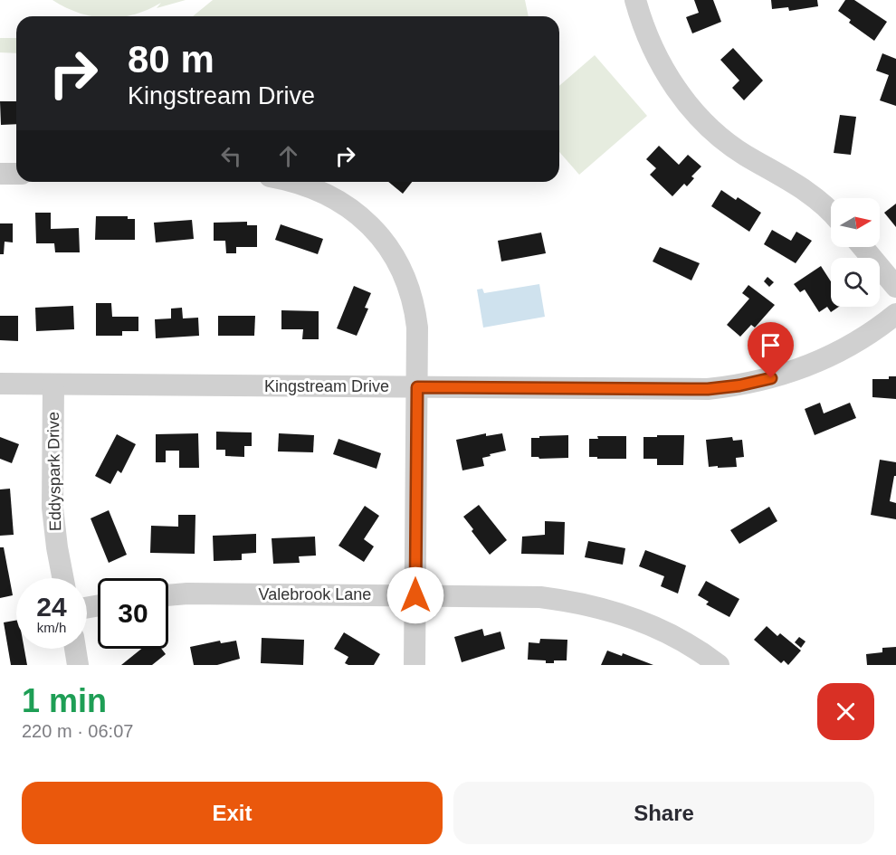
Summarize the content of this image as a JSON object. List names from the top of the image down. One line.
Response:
{"streets":{"street":["Kingstream Drive","Eddyspark Drive","Valebrook Lane"]},"crossings":[["Kingstream Drive","Eddyspark Drive"]],"north":"right","page":{"turn":["80 m","Kingstream Drive"],"speed":"24 km/h","limit":"30","heading":["1 min","220 m · 06:07"],"buttons":["Exit","Share"]}}
